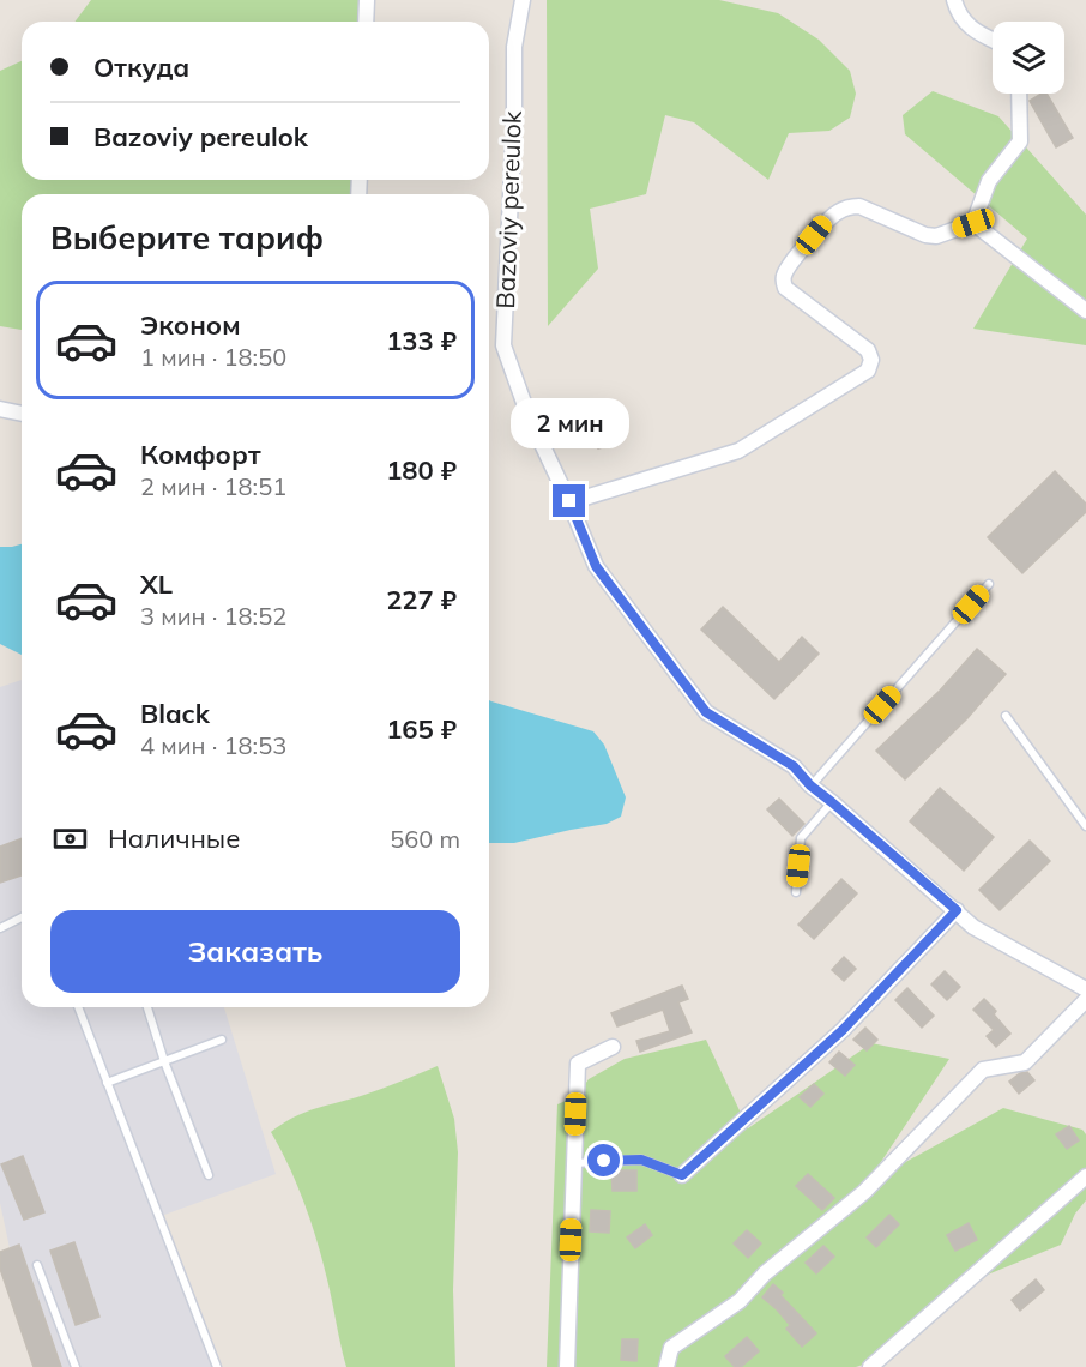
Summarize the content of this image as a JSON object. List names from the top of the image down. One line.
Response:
{"streets":{"street":["Bazoviy pereulok"]},"page":{"banner":["Откуда","Bazoviy pereulok"],"heading":"Выберите тариф","list":[{"name":"Эконом","note":"1 мин · 18:50","value":"133 ₽"},{"name":"Комфорт","note":"2 мин · 18:51","value":"180 ₽"},{"name":"XL","note":"3 мин · 18:52","value":"227 ₽"},{"name":"Black","note":"4 мин · 18:53","value":"165 ₽"}],"bubble":"2 мин","pay":["Наличные","560 m"],"buttons":"Заказать"}}
